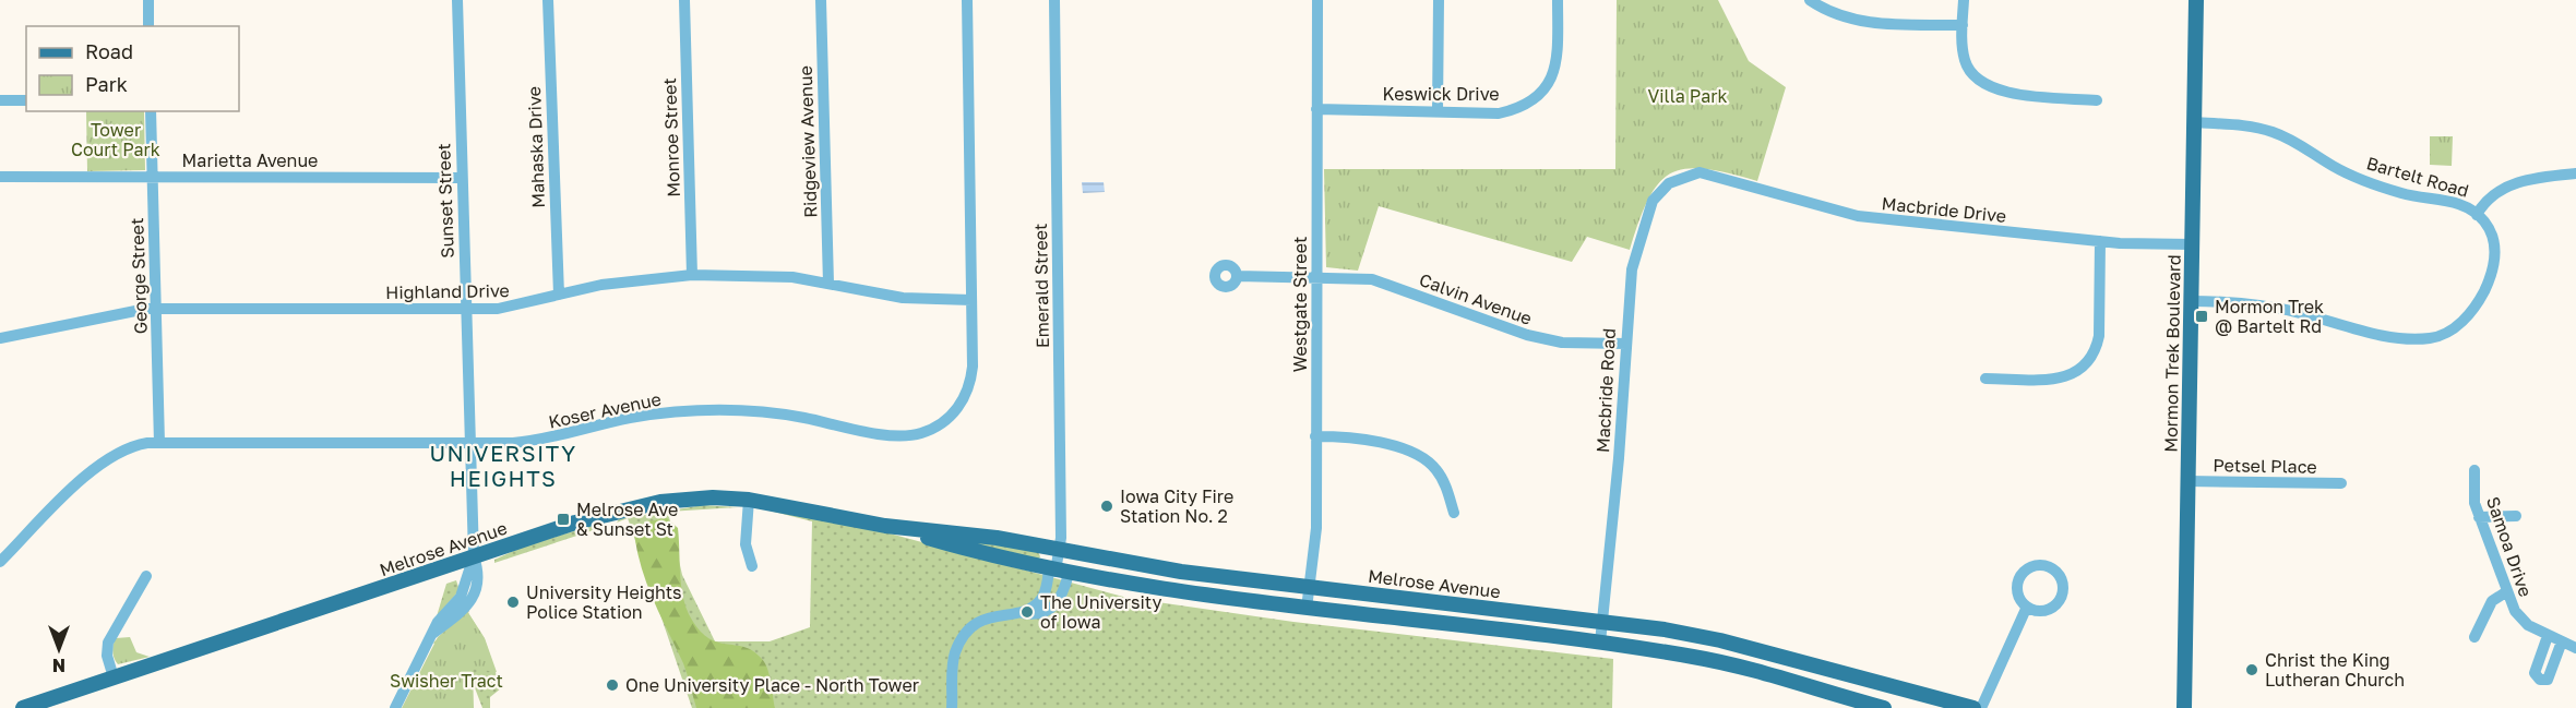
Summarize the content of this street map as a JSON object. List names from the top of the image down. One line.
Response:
{"streets":{"main road":["Mormon Trek Boulevard","Melrose Avenue"],"street":["Keswick Drive","Monroe Street","Ridgeview Avenue","Mahaska Drive","Marietta Avenue","Bartelt Road","Sunset Street","Macbride Drive","George Street","Emerald Street","Highland Drive","Calvin Avenue","Westgate Street","Macbride Road","Koser Avenue","Petsel Place","Samoa Drive"]},"crossings":[["Keswick Drive","Westgate Street"],["Monroe Street","Highland Drive"],["Ridgeview Avenue","Highland Drive"],["Mahaska Drive","Highland Drive"],["Marietta Avenue","Sunset Street"],["Marietta Avenue","George Street"],["Bartelt Road","Mormon Trek Boulevard"],["Sunset Street","Highland Drive"],["Sunset Street","Koser Avenue"],["Sunset Street","Melrose Avenue"],["Macbride Drive","Mormon Trek Boulevard"],["Macbride Drive","Macbride Road"],["George Street","Highland Drive"],["George Street","Koser Avenue"],["Emerald Street","Melrose Avenue"],["Highland Drive","Koser Avenue"],["Calvin Avenue","Westgate Street"],["Calvin Avenue","Macbride Road"],["Westgate Street","Melrose Avenue"],["Mormon Trek Boulevard","Petsel Place"],["Macbride Road","Melrose Avenue"]],"districts":["UNIVERSITY HEIGHTS"],"parks":["Villa Park","Tower Court Park","Swisher Tract"],"places":{"transit":["Mormon Trek @ Bartelt Rd","Melrose Ave & Sunset St"],"other":["Iowa City Fire Station No. 2","University Heights Police Station","The University of Iowa","Christ the King Lutheran Church","One University Place - North Tower"]},"legend":["Road","Park"],"north":"bottom"}
